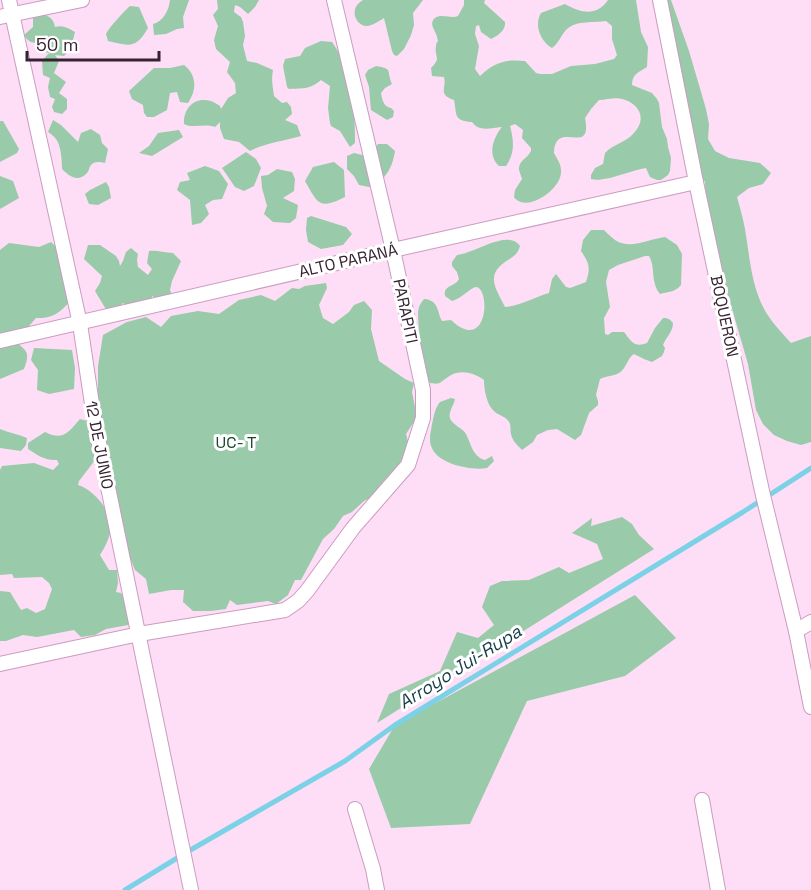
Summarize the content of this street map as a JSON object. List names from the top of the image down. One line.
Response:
{"streets":{"street":["ALTO PARANÁ","PARAPITI","BOQUERON","12 DE JUNIO"]},"crossings":[["ALTO PARANÁ","PARAPITI"],["ALTO PARANÁ","BOQUERON"],["ALTO PARANÁ","12 DE JUNIO"],["PARAPITI","12 DE JUNIO"]],"water":["Arroyo Jui-Rupa"],"parks":["UC- T"],"scale_bar":"50 m"}
